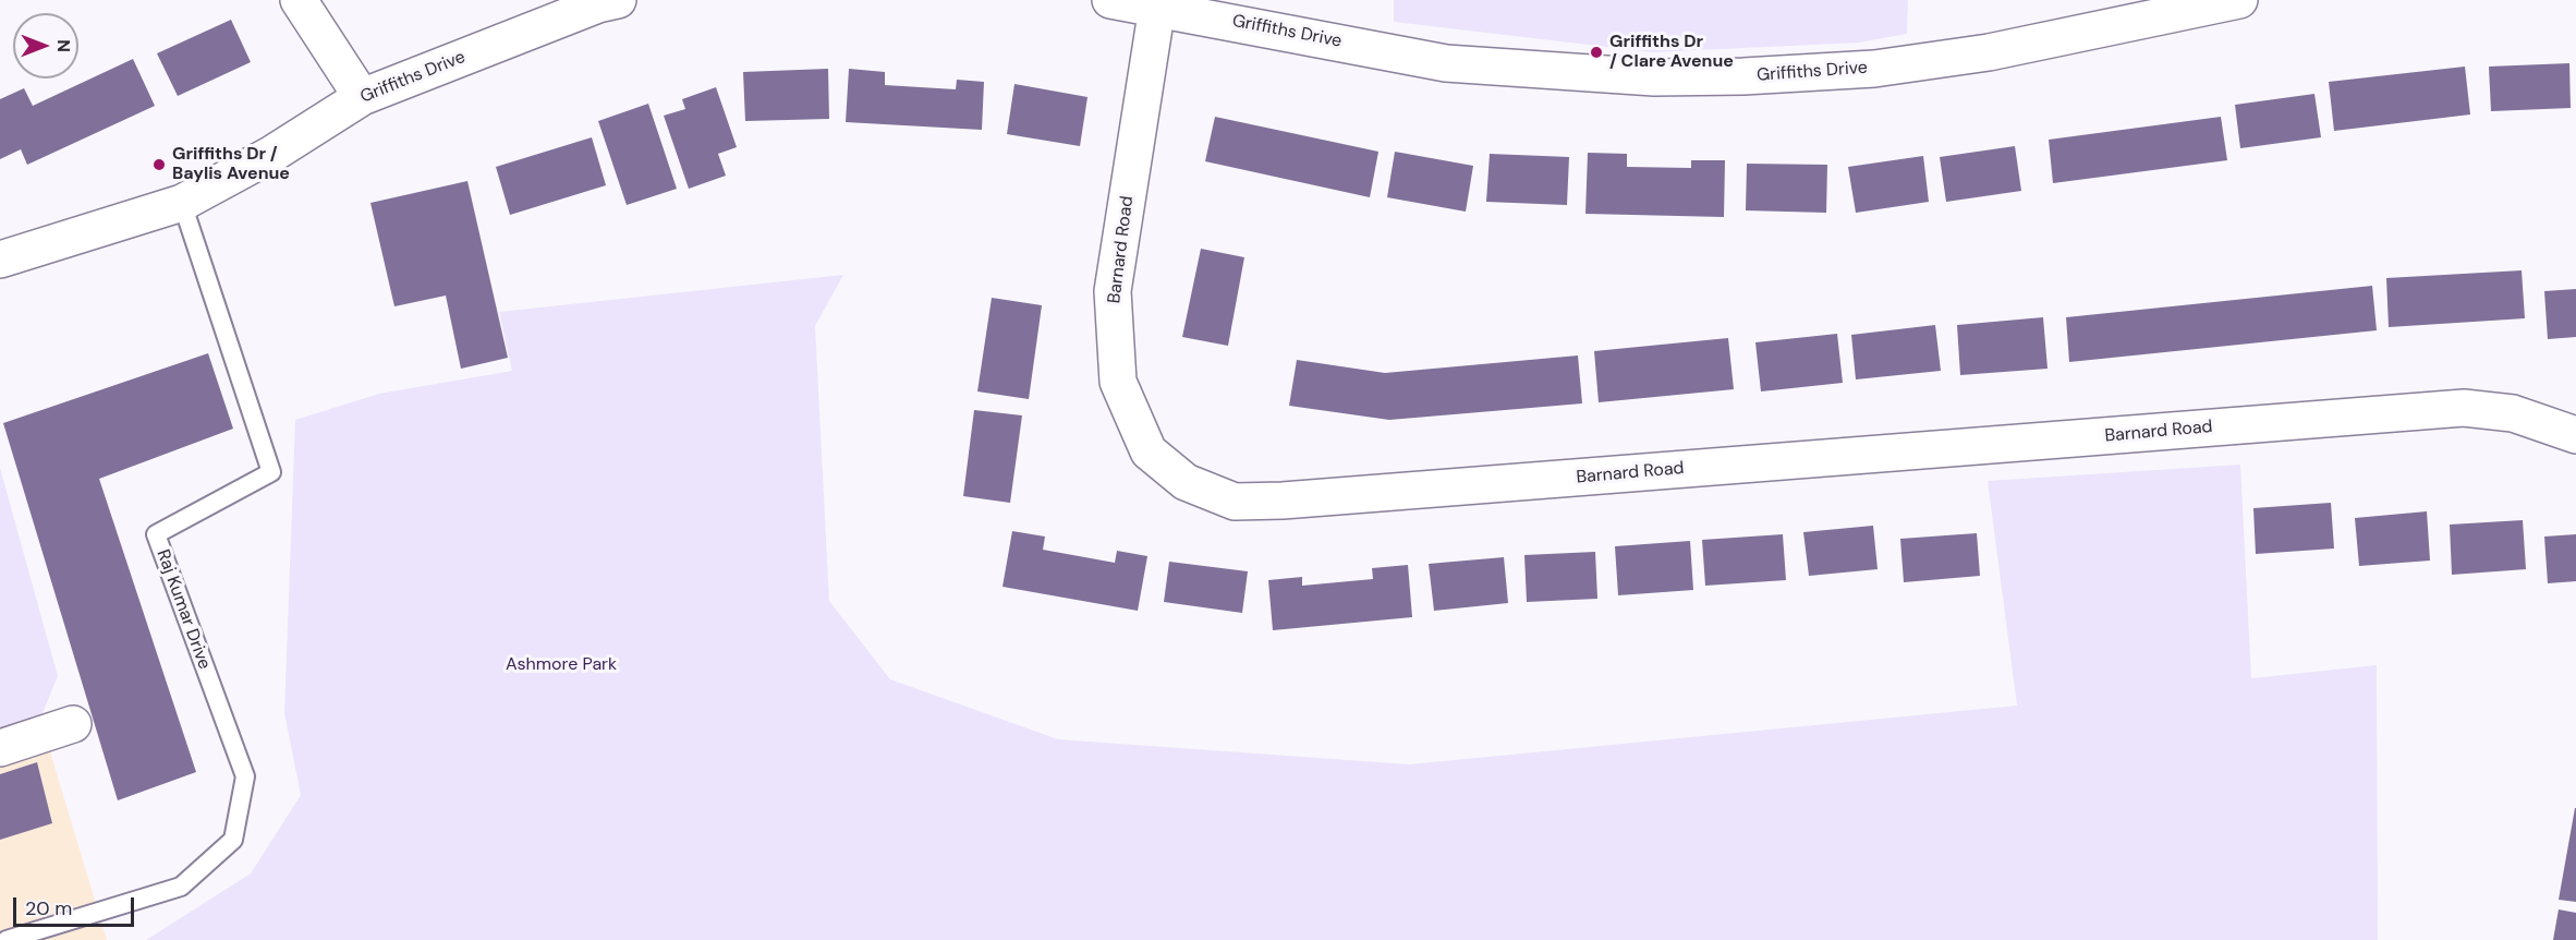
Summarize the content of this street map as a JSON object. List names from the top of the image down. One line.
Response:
{"streets":{"street":["Griffiths Drive","Barnard Road"],"lane":["Raj Kumar Drive"]},"crossings":[["Griffiths Drive","Barnard Road"],["Griffiths Drive","Raj Kumar Drive"]],"parks":["Ashmore Park"],"places":["Griffiths Dr / Clare Avenue","Griffiths Dr / Baylis Avenue"],"scale_bar":"20 m","north":"right"}
